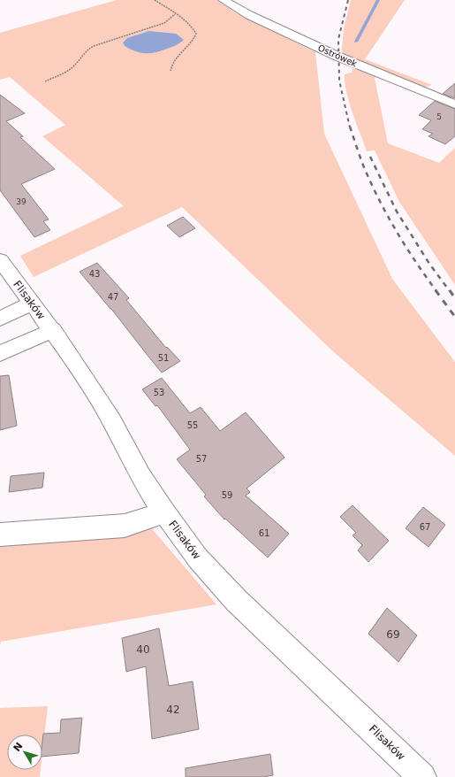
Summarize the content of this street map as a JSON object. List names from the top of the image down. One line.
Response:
{"streets":{"street":["Ostrówek","Flisaków"]},"house_numbers":["5","39","43","47","51","53","55","57","59","67","61","69","40","42"],"north":"top left"}
